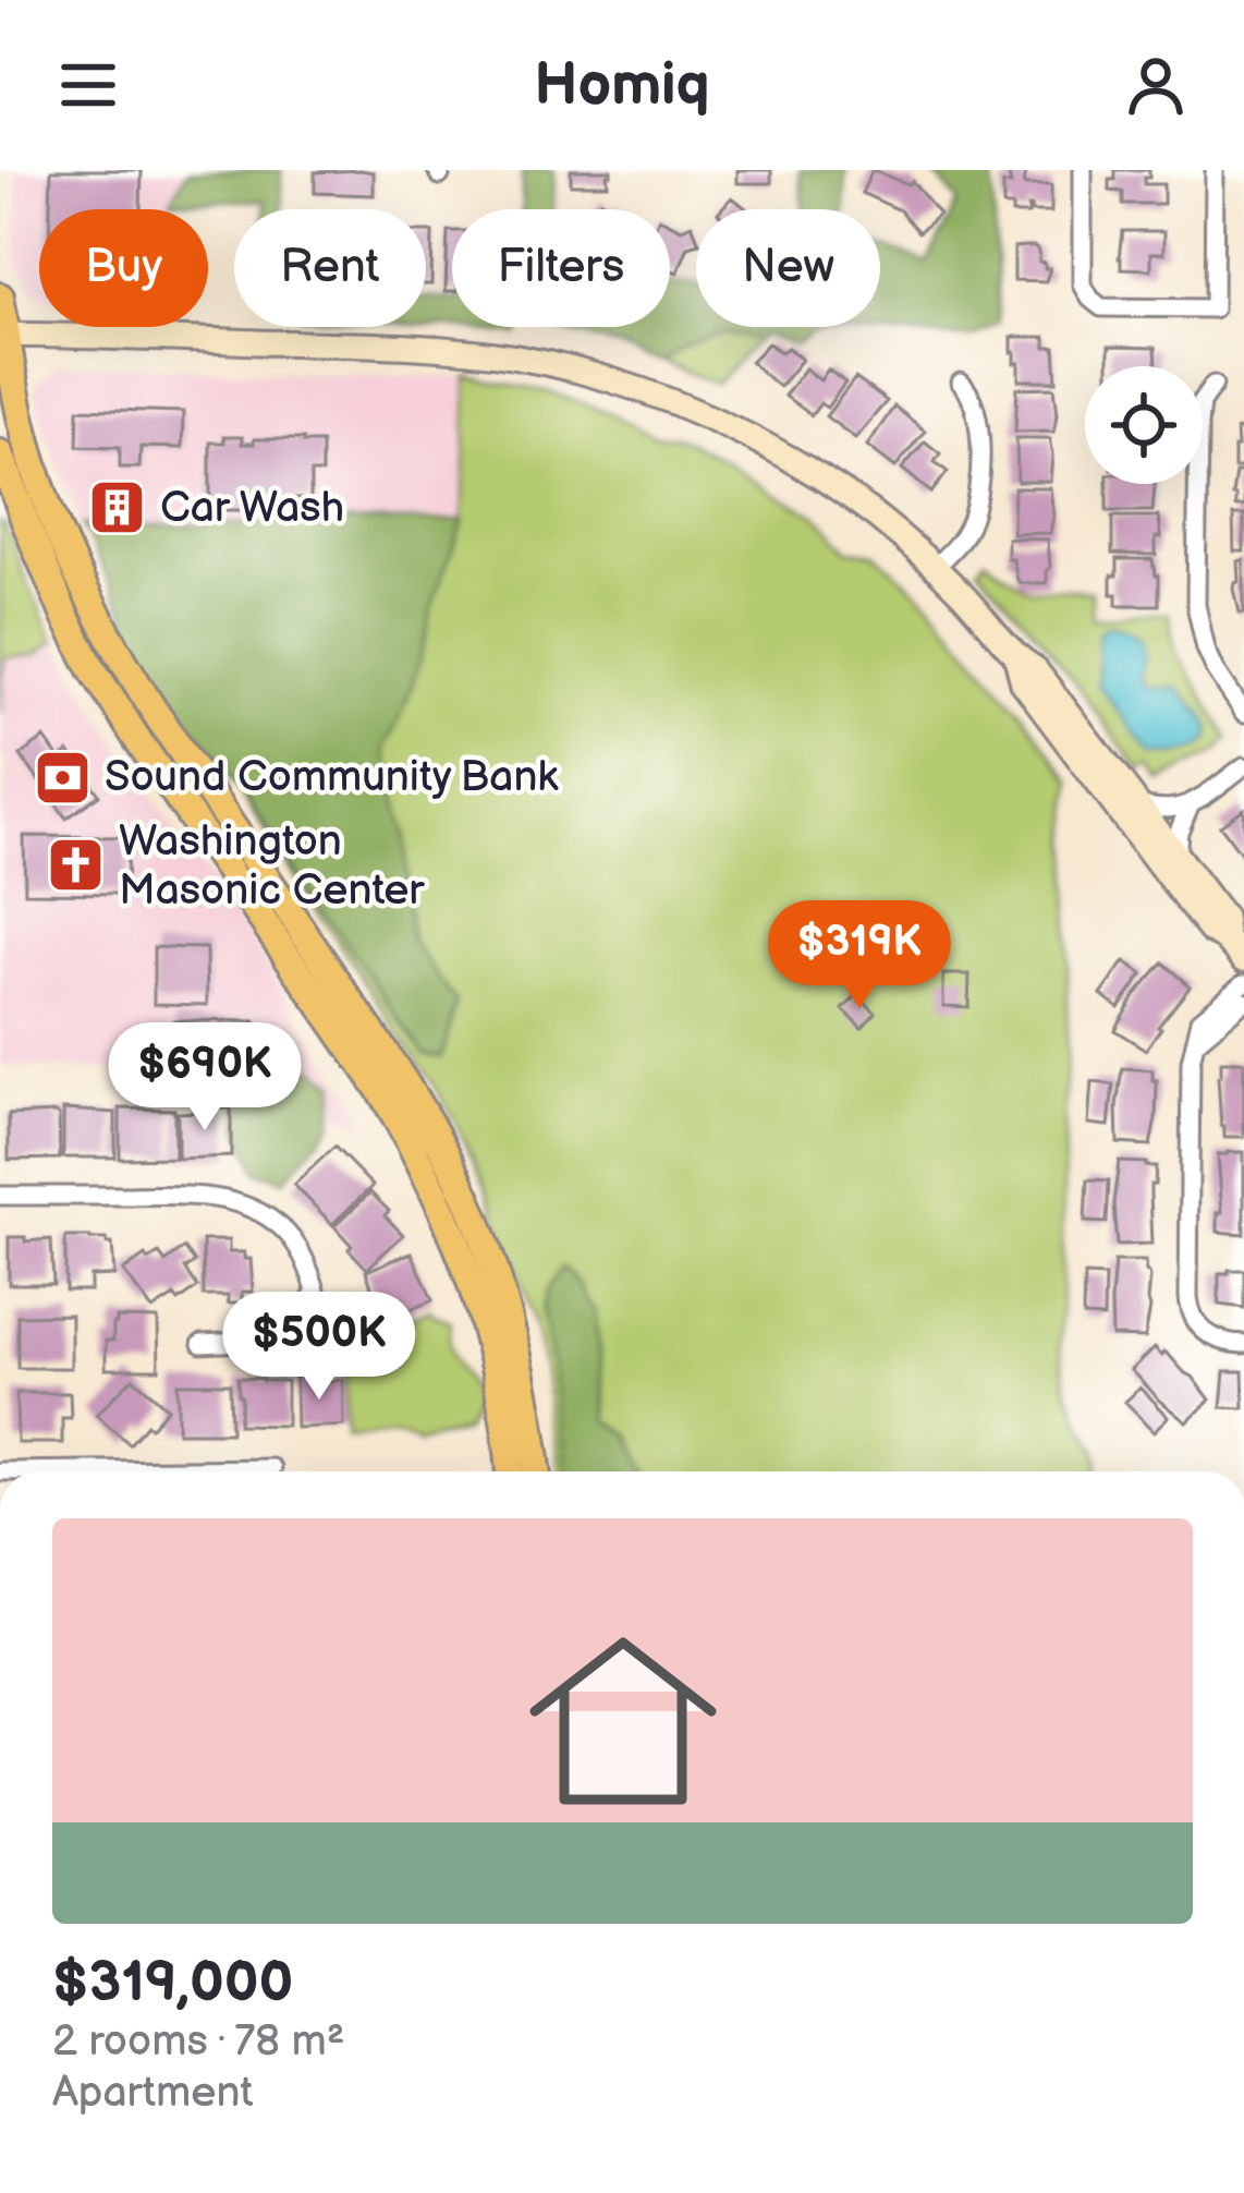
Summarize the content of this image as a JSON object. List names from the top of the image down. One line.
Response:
{"places":{"building":["Car Wash"],"bank":["Sound Community Bank"],"church":["Washington Masonic Center"]},"page":{"header":"Homiq","chip":["Buy","Rent","Filters","New"],"price":["$319K","$690K","$500K"],"list":[{"name":"$319,000","note":"2 rooms · 78 m² · Apartment"}]}}
